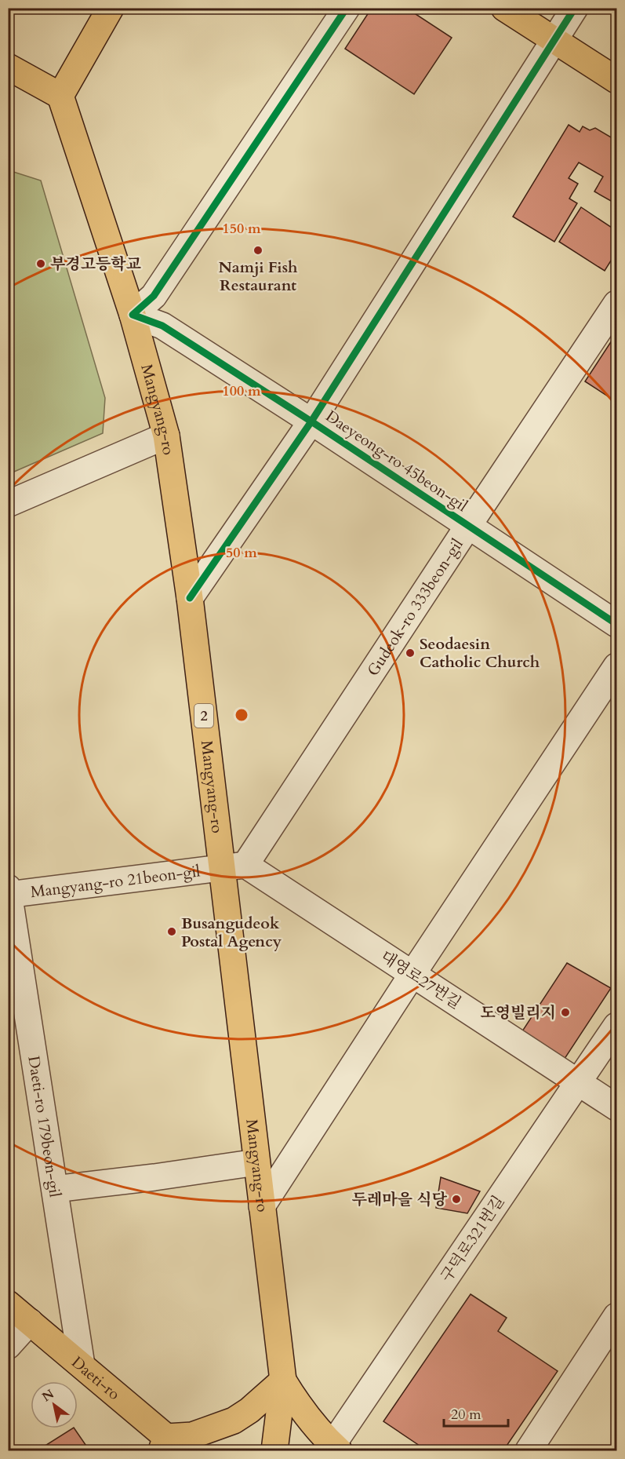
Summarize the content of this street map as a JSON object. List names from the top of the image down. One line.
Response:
{"streets":{"main road":["Mangyang-ro","2","Daeti-ro"],"street":["Daeyeong-ro 45beon-gil","Gudeok-ro 333beon-gil","Mangyang-ro 21beon-gil","대영로27번길","Daeti-ro 179beon-gil","구덕로321번길"]},"crossings":[["Mangyang-ro","Daeyeong-ro 45beon-gil"],["Mangyang-ro","Gudeok-ro 333beon-gil"],["Mangyang-ro","Mangyang-ro 21beon-gil"],["Mangyang-ro","대영로27번길"],["Daeyeong-ro 45beon-gil","Gudeok-ro 333beon-gil"],["Gudeok-ro 333beon-gil","Mangyang-ro 21beon-gil"],["Gudeok-ro 333beon-gil","대영로27번길"],["Mangyang-ro 21beon-gil","대영로27번길"],["Mangyang-ro 21beon-gil","Daeti-ro 179beon-gil"],["대영로27번길","구덕로321번길"],["Daeti-ro 179beon-gil","Daeti-ro"]],"places":["Namji Fish Restaurant","부경고등학교","Seodaesin Catholic Church","Busangudeok Postal Agency","도영빌리지","두레마을 식당"],"scale_bar":"20 m","north":"top left","rings":["150 m","100 m","50 m"]}
